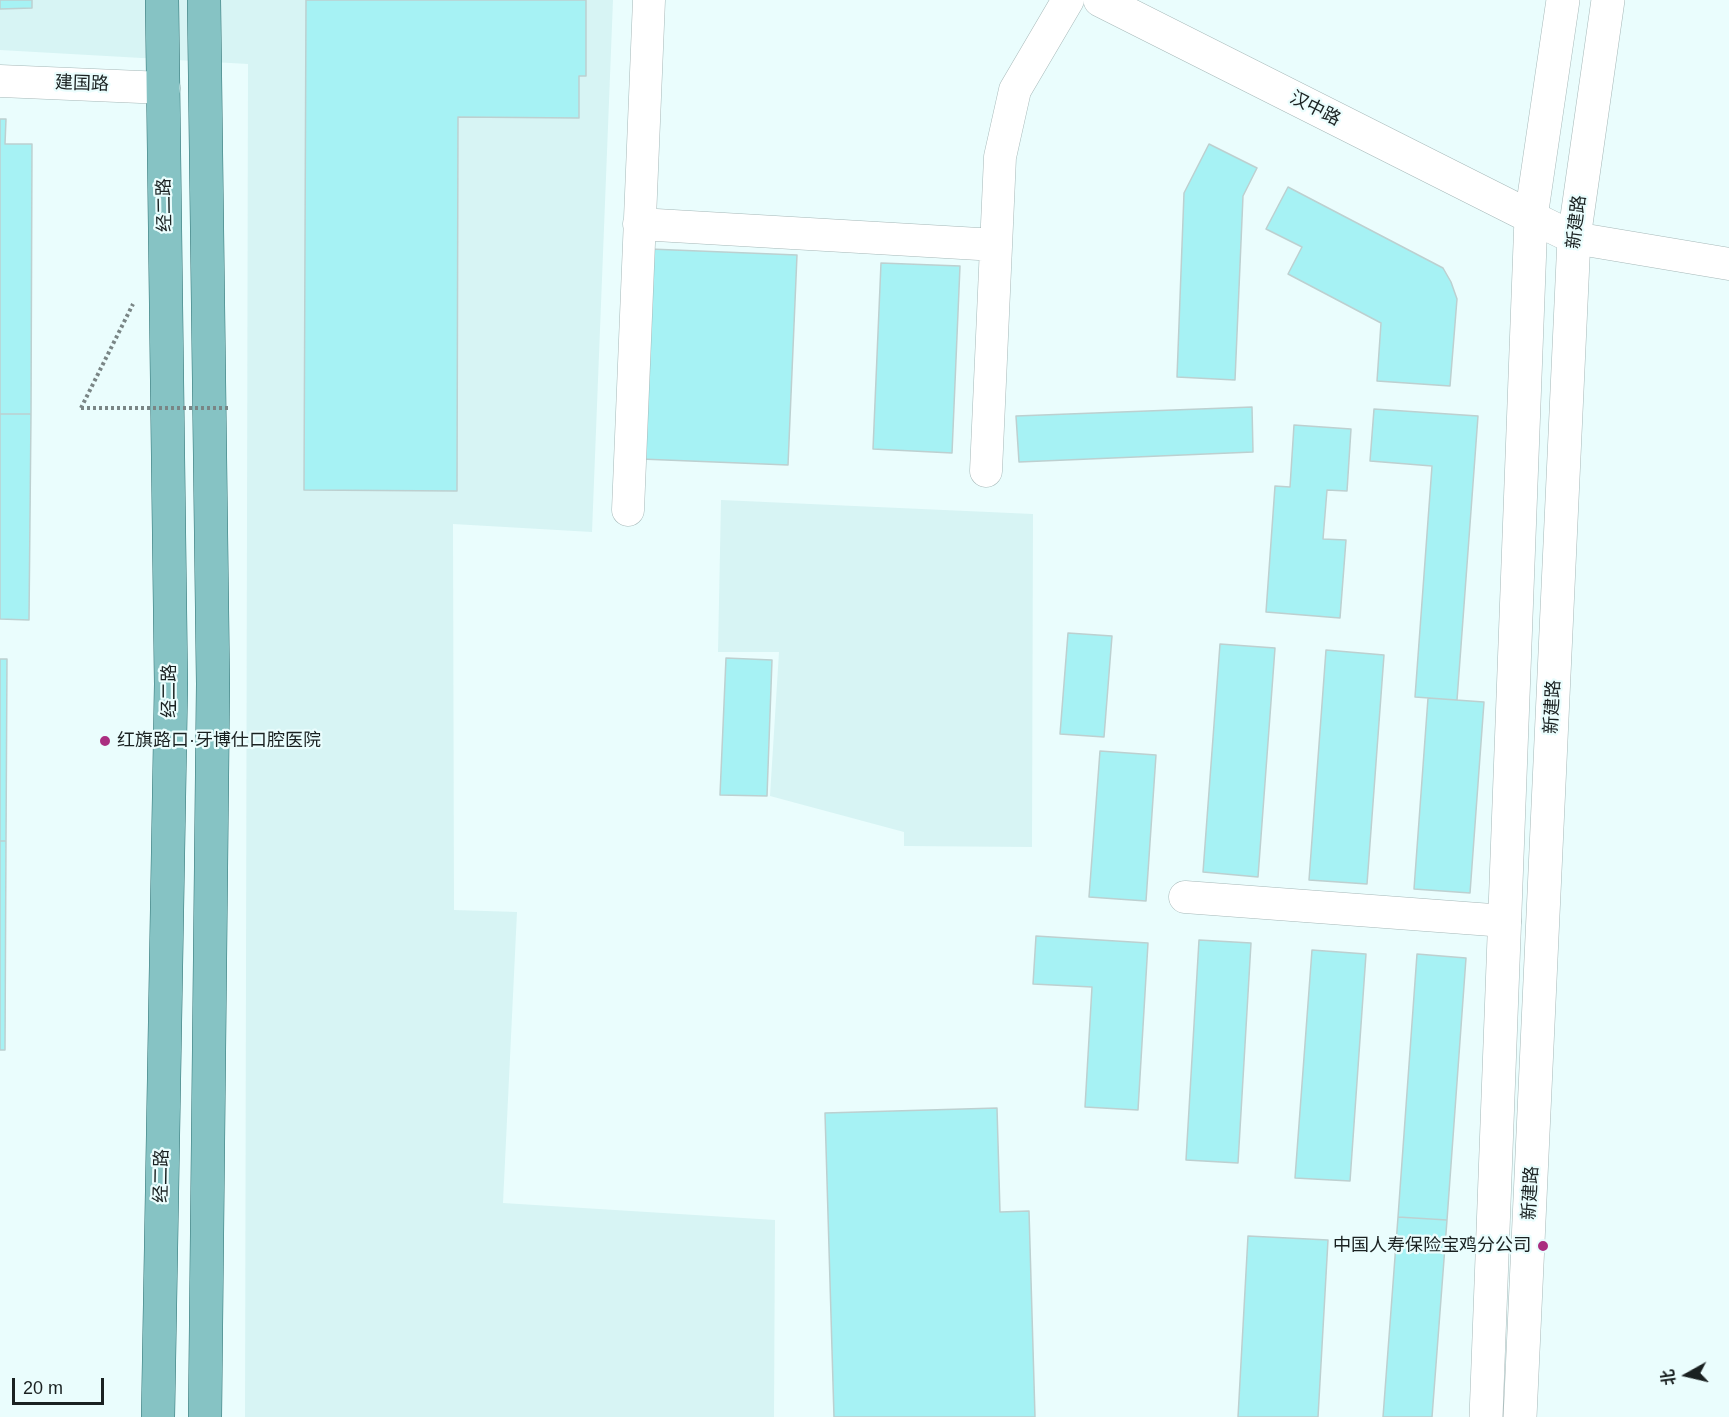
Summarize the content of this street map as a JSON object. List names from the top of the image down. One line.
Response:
{"streets":{"main road":["汉中路","经二路","新建路"],"street":["建国路"]},"crossings":[["建国路","经二路"],["汉中路","新建路"]],"places":["红旗路口·牙博仕口腔医院","中国人寿保险宝鸡分公司"],"scale_bar":"20 m","north":"left"}
